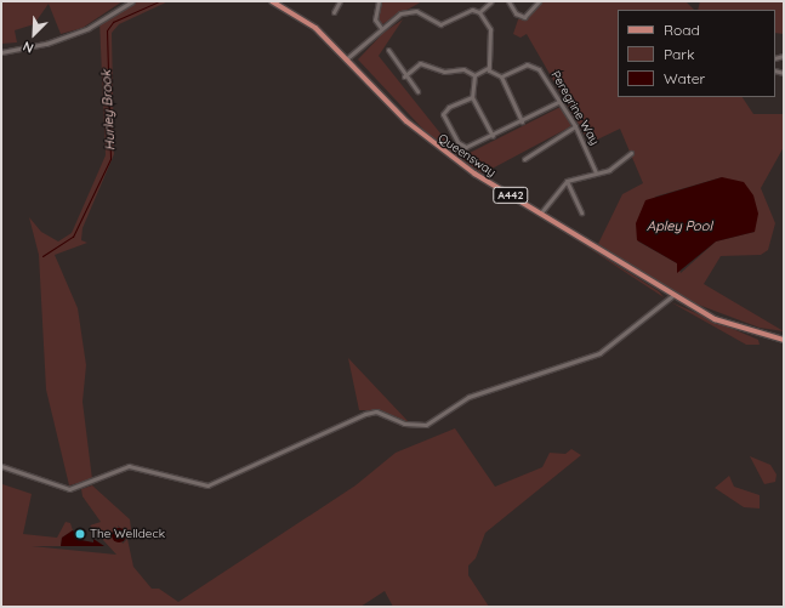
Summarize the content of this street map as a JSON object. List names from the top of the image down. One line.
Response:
{"streets":{"main road":["Queensway","A442"],"street":["Peregrine Way"]},"water":["Hurley Brook","Apley Pool"],"places":["The Welldeck"],"legend":["Road","Park","Water"],"north":"bottom left"}
